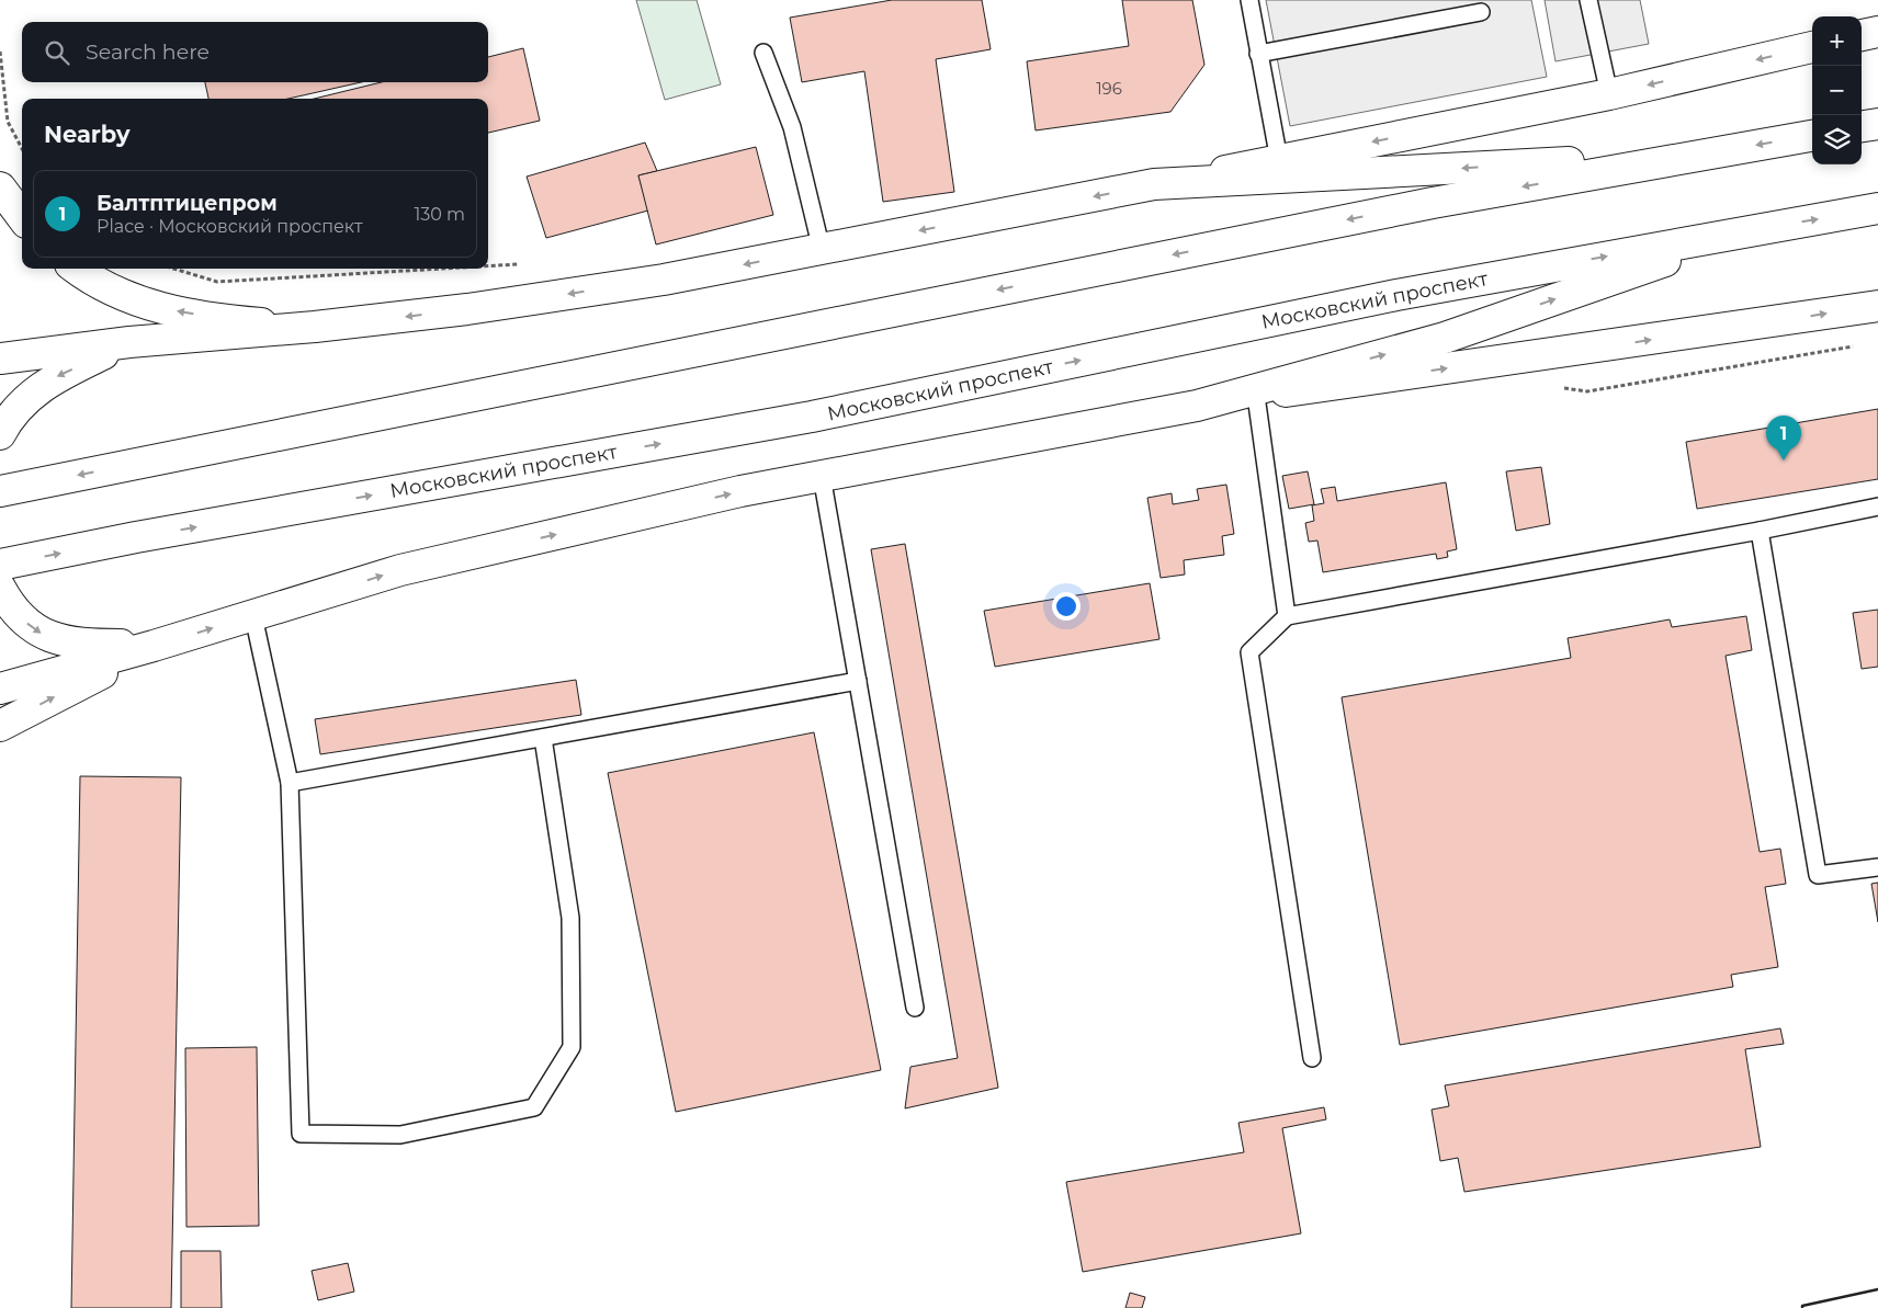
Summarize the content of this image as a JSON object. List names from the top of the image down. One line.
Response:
{"streets":{"main road":["Московский проспект"]},"house_numbers":["196"],"page":{"map_buttons":["+","−"],"search":"Search here","heading":"Nearby","list":[{"mark":"1","name":"Балтптицепром","note":"Place · Московский проспект","value":"130 m"}],"pins":"1"}}
